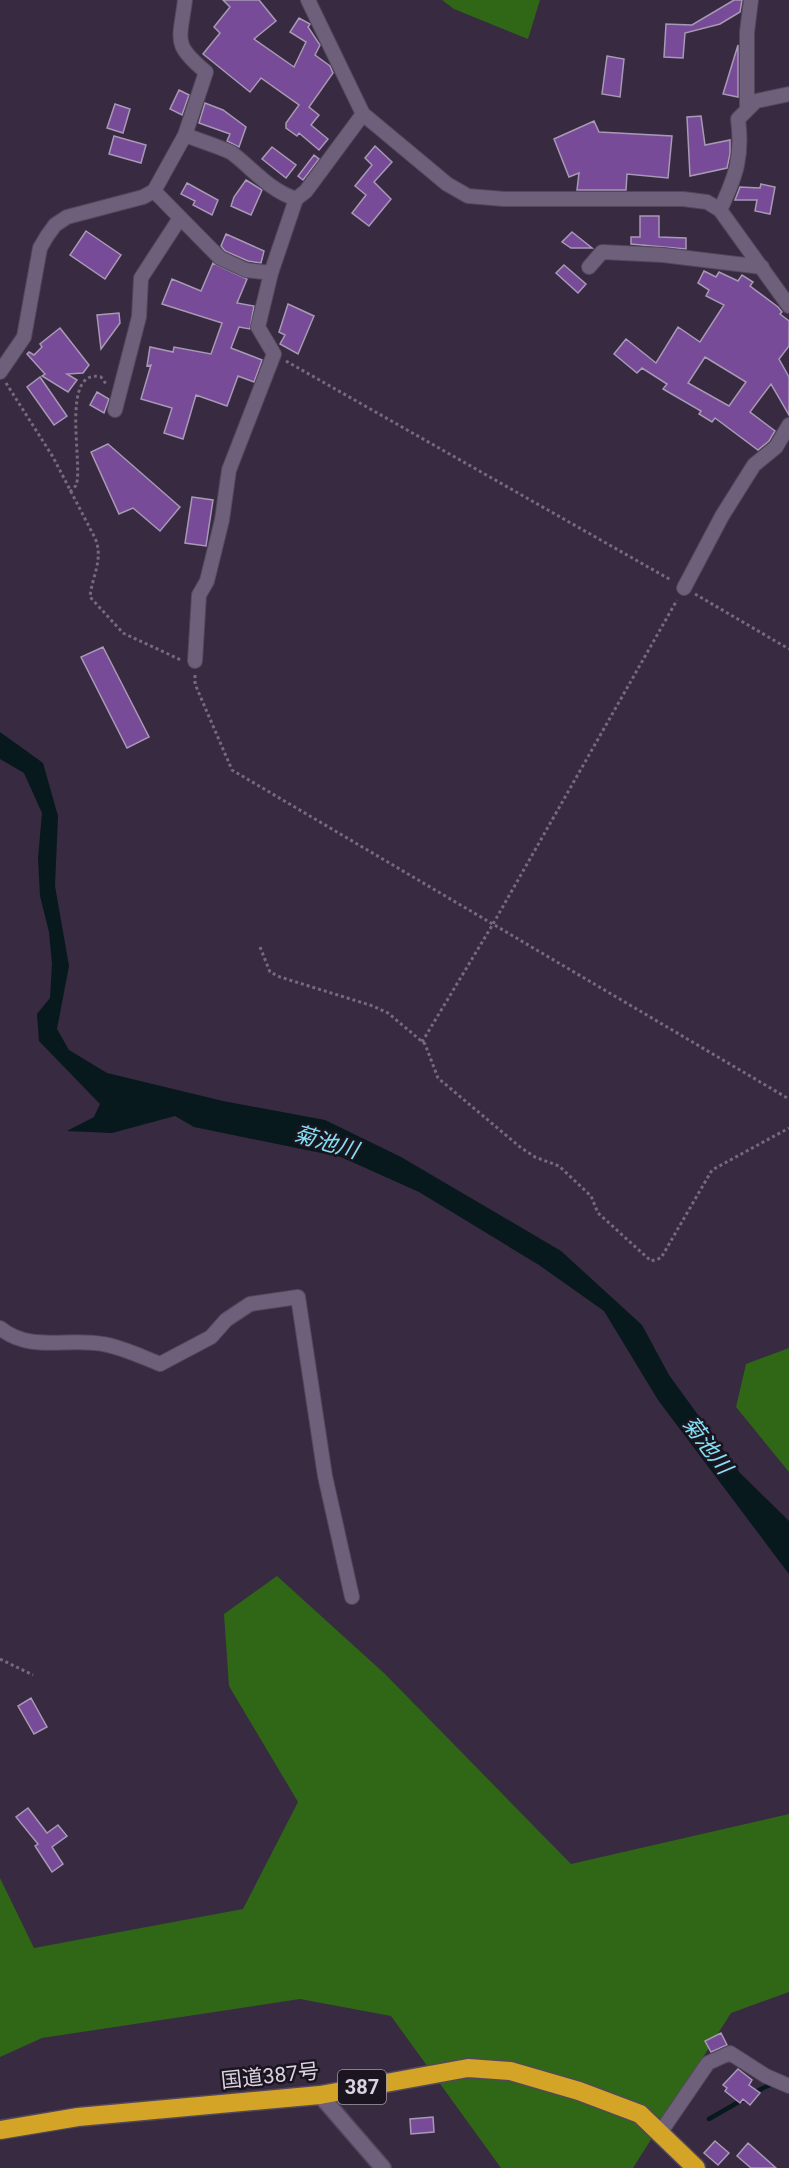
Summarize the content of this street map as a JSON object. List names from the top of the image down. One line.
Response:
{"streets":{"highway":["国道387号","387"]},"water":["菊池川"]}
